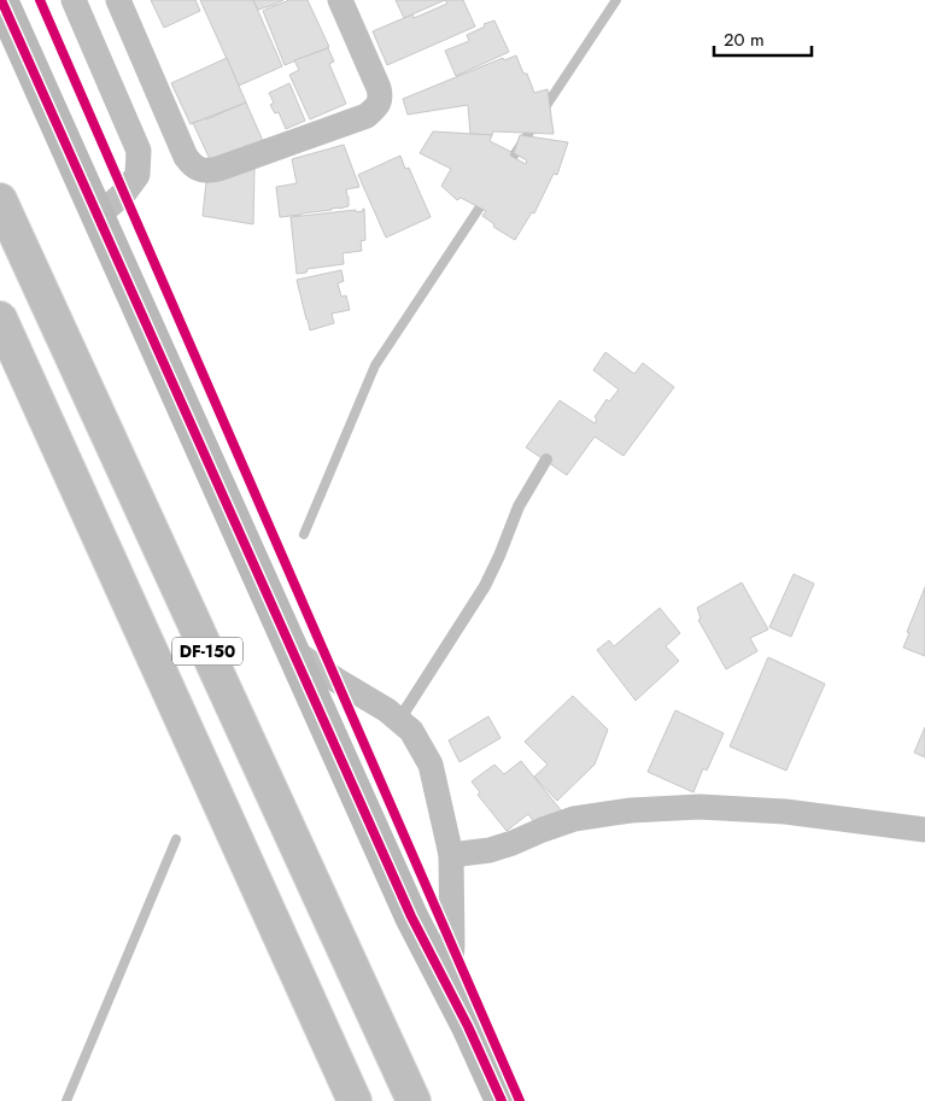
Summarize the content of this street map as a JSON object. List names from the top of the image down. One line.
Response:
{"streets":{"main road":["DF-150"]},"scale_bar":"20 m"}
